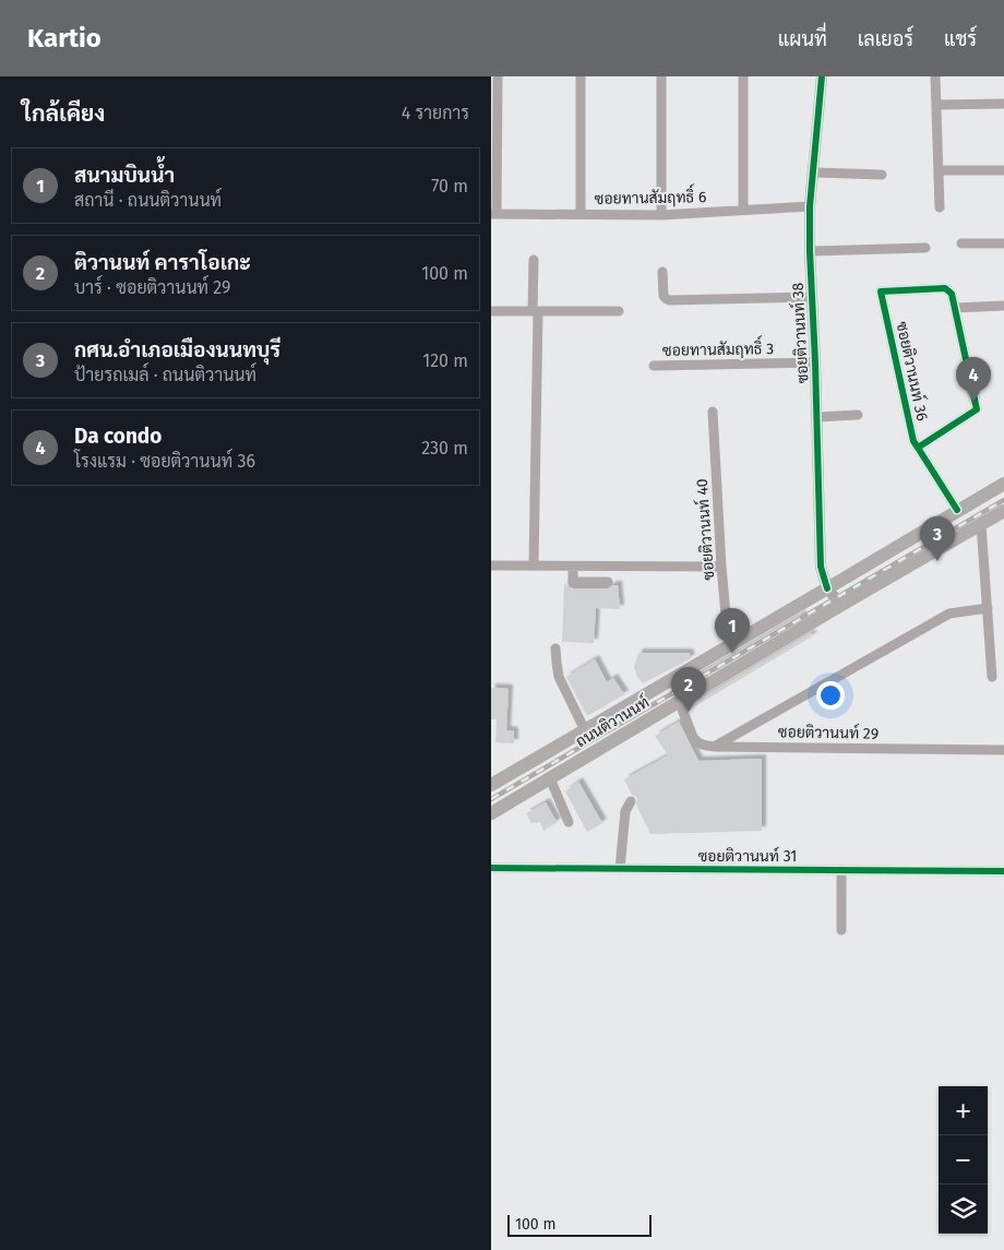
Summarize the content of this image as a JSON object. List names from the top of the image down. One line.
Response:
{"streets":{"main road":["ถนนติวานนท์"],"street":["ซอยทานสัมฤทธิ์ 6","ซอยติวานนท์ 38","ซอยทานสัมฤทธิ์ 3","ซอยติวานนท์ 36","ซอยติวานนท์ 40","ซอยติวานนท์ 29","ซอยติวานนท์ 31"]},"crossings":[["ซอยทานสัมฤทธิ์ 6","ซอยติวานนท์ 38"],["ซอยติวานนท์ 38","ซอยทานสัมฤทธิ์ 3"],["ซอยติวานนท์ 38","ถนนติวานนท์"],["ซอยติวานนท์ 36","ถนนติวานนท์"],["ซอยติวานนท์ 40","ถนนติวานนท์"],["ถนนติวานนท์","ซอยติวานนท์ 29"]],"scale_bar":"100 m","page":{"header":"Kartio","nav":["แผนที่","เลเยอร์","แชร์"],"heading":["ใกล้เคียง","4 รายการ"],"list":[{"mark":"1","name":"สนามบินน้ำ","note":"สถานี · ถนนติวานนท์","value":"70 m"},{"mark":"2","name":"ติวานนท์ คาราโอเกะ","note":"บาร์ · ซอยติวานนท์ 29","value":"100 m"},{"mark":"3","name":"กศน.อำเภอเมืองนนทบุรี","note":"ป้ายรถเมล์ · ถนนติวานนท์","value":"120 m"},{"mark":"4","name":"Da condo","note":"โรงแรม · ซอยติวานนท์ 36","value":"230 m"}],"pins":["4","3","1","2"],"map_buttons":["+","−"],"scale":"100 m"}}
